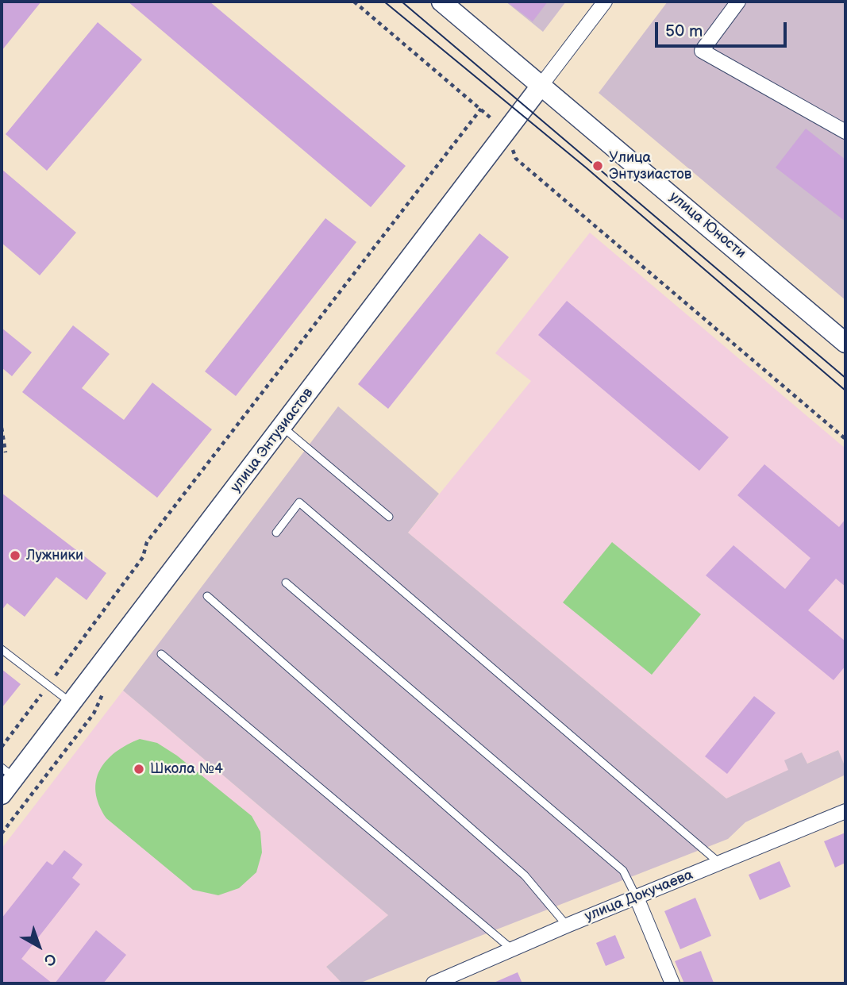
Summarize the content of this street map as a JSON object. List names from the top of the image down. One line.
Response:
{"streets":{"street":["улица Юности","улица Энтузиастов","улица Докучаева"]},"crossings":[["улица Юности","улица Энтузиастов"]],"places":["Улица Энтузиастов","Лужники","Школа №4"],"scale_bar":"50 m","north":"bottom right"}
